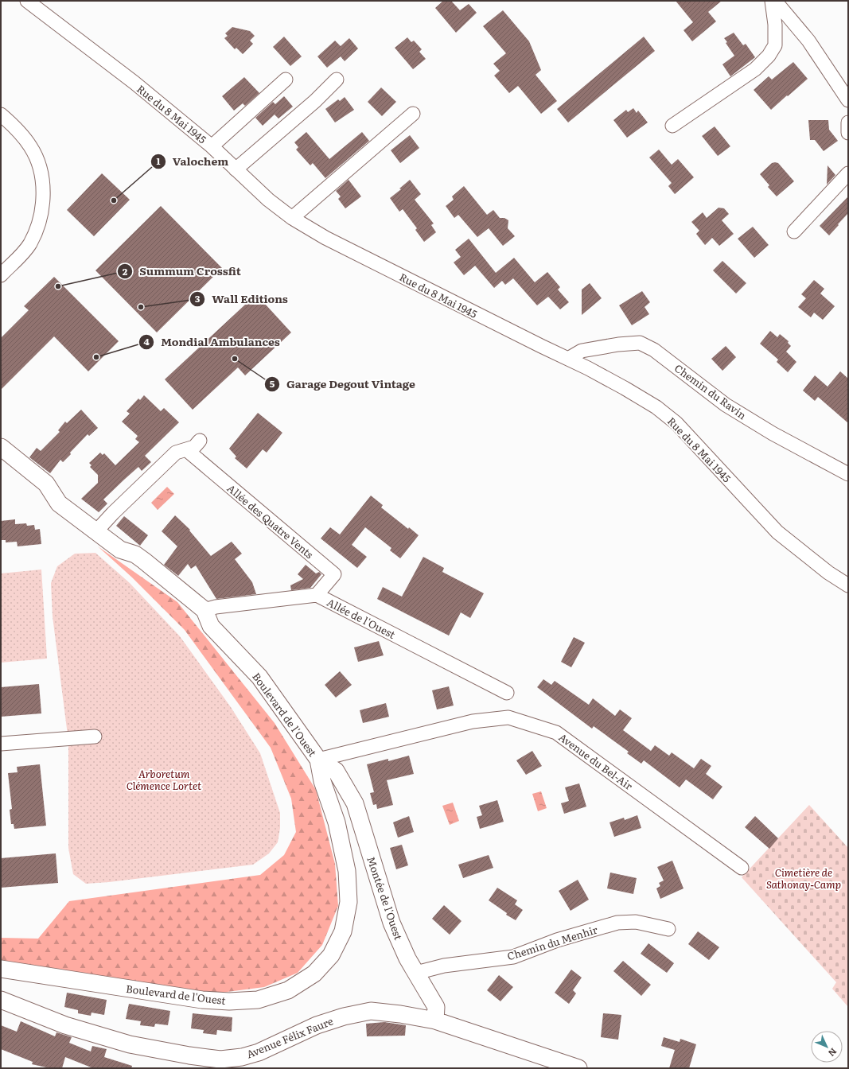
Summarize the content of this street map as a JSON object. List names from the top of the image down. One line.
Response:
{"streets":{"street":["Rue du 8 Mai 1945","Chemin du Ravin","Allée des Quatre Vents","Allée de l'Ouest","Boulevard de l'Ouest","Avenue du Bel-Air","Montée de l'Ouest","Chemin du Menhir","Avenue Félix Faure"]},"crossings":[["Rue du 8 Mai 1945","Chemin du Ravin"],["Allée des Quatre Vents","Allée de l'Ouest"],["Allée de l'Ouest","Boulevard de l'Ouest"],["Boulevard de l'Ouest","Avenue du Bel-Air"],["Boulevard de l'Ouest","Montée de l'Ouest"],["Avenue du Bel-Air","Montée de l'Ouest"],["Montée de l'Ouest","Chemin du Menhir"],["Montée de l'Ouest","Avenue Félix Faure"]],"parks":["Arboretum Clémence Lortet","Cimetière de Sathonay-Camp"],"places":["Valochem","Summum Crossfit","Wall Editions","Mondial Ambulances","Garage Degout Vintage"],"north":"bottom right"}
